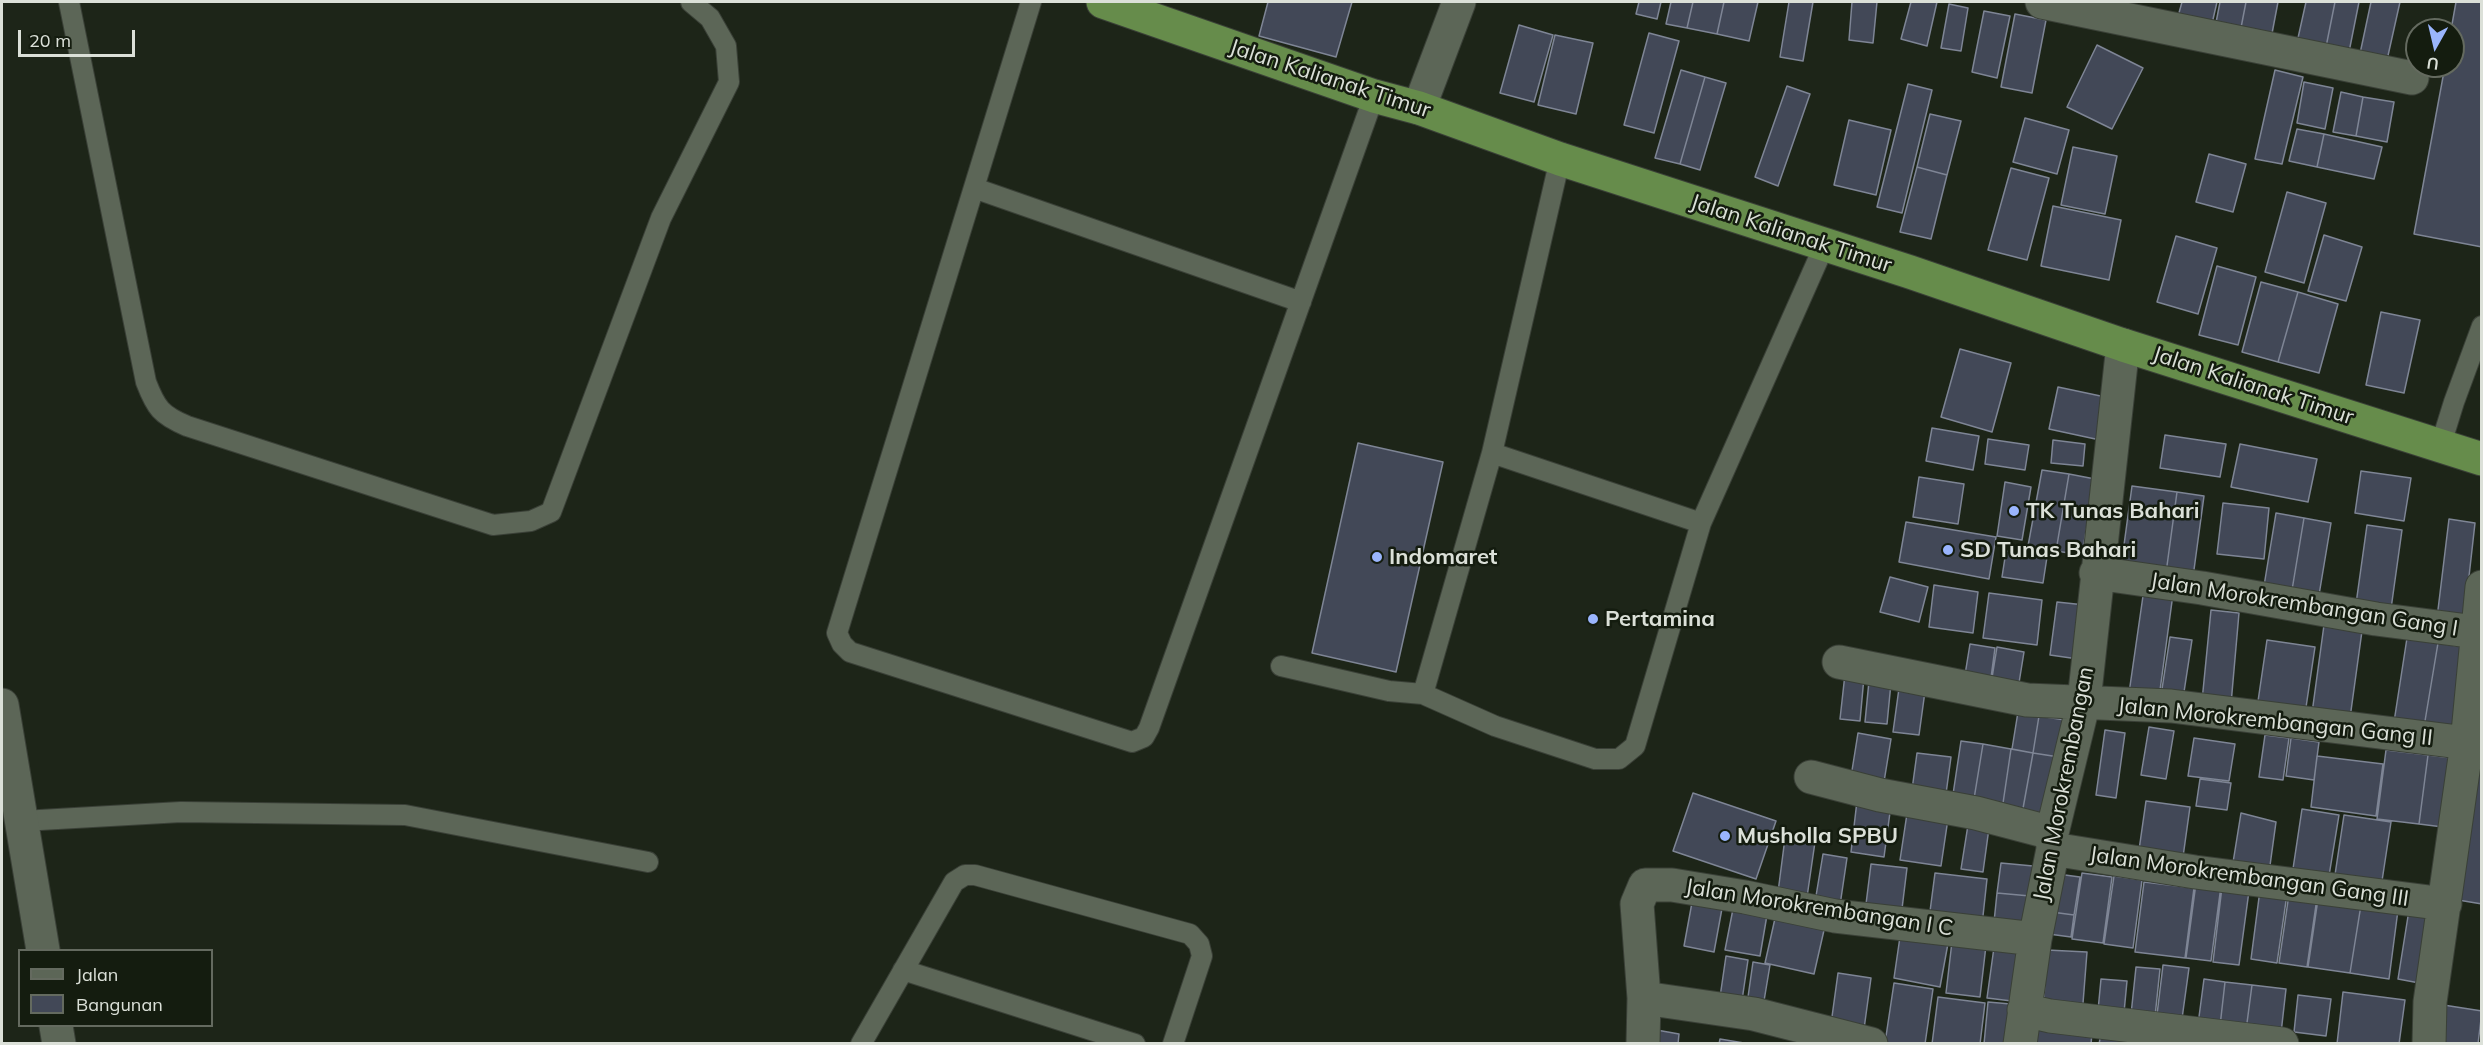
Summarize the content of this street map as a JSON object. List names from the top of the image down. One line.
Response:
{"streets":{"highway":["Jalan Kalianak Timur"],"street":["Jalan Morokrembangan Gang I","Jalan Morokrembangan Gang II","Jalan Morokrembangan","Jalan Morokrembangan Gang III","Jalan Morokrembangan I C"]},"crossings":[["Jalan Kalianak Timur","Jalan Morokrembangan"],["Jalan Morokrembangan Gang I","Jalan Morokrembangan"],["Jalan Morokrembangan Gang II","Jalan Morokrembangan"],["Jalan Morokrembangan","Jalan Morokrembangan Gang III"],["Jalan Morokrembangan","Jalan Morokrembangan I C"]],"places":["TK Tunas Bahari","SD Tunas Bahari","Indomaret","Pertamina","Musholla SPBU"],"legend":["Jalan","Bangunan"],"scale_bar":"20 m","north":"bottom"}
